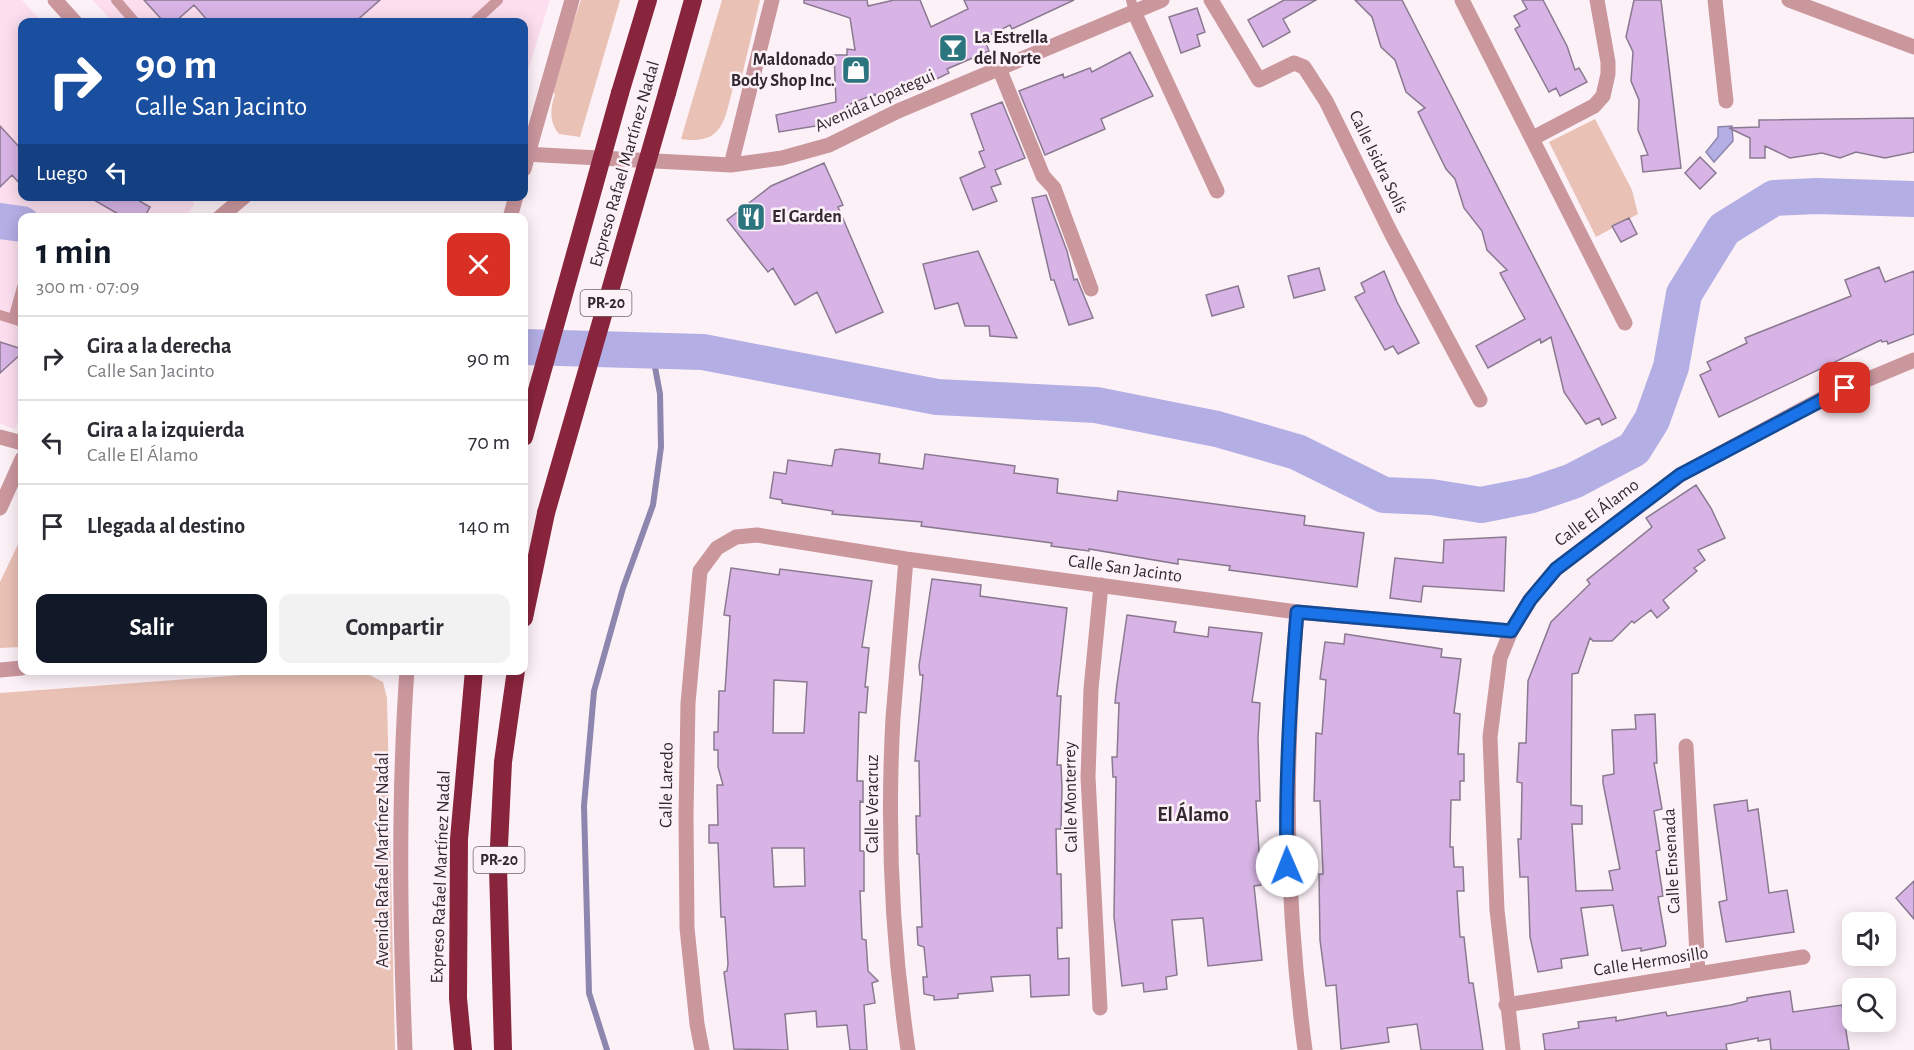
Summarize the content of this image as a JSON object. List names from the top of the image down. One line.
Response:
{"streets":{"highway":["Expreso Rafael Martínez Nadal","PR-20"],"street":["Avenida Lopategui","Calle Isidra Solís","Calle El Álamo","Calle San Jacinto","Calle Laredo","Calle Monterrey","Calle Veracruz","Avenida Rafael Martínez Nadal","Calle Ensenada","Calle Hermosillo"]},"crossings":[["Calle El Álamo","Calle San Jacinto"],["Calle El Álamo","Calle Hermosillo"],["Calle San Jacinto","Calle Laredo"],["Calle San Jacinto","Calle Monterrey"],["Calle San Jacinto","Calle Veracruz"],["Calle Ensenada","Calle Hermosillo"]],"districts":["El Álamo"],"places":{"bar":["La Estrella del Norte"],"shop":["Maldonado Body Shop Inc."],"restaurant":["El Garden"]},"page":{"turn":["90 m","Calle San Jacinto"],"then":"Luego","heading":["1 min","300 m · 07:09"],"list":[{"name":"Gira a la derecha","note":"Calle San Jacinto","value":"90 m"},{"name":"Gira a la izquierda","note":"Calle El Álamo","value":"70 m"},{"name":"Llegada al destino","value":"140 m"}],"buttons":["Salir","Compartir"]}}
